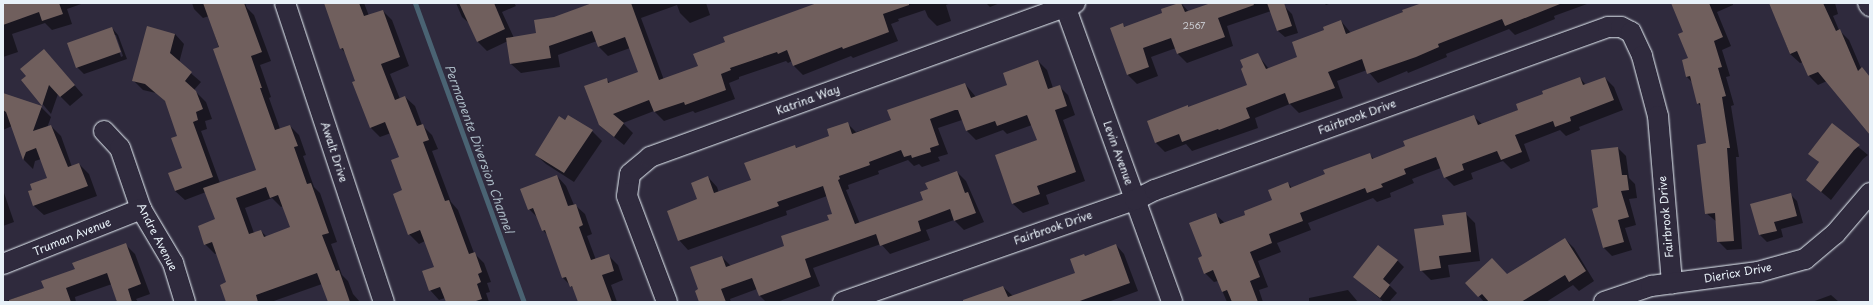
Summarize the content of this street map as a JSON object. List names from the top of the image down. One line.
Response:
{"streets":{"street":["Katrina Way","Fairbrook Drive","Awalt Drive","Levin Avenue","Truman Avenue","Andre Avenue","Diericx Drive"]},"crossings":[["Katrina Way","Levin Avenue"],["Fairbrook Drive","Levin Avenue"],["Fairbrook Drive","Diericx Drive"],["Truman Avenue","Andre Avenue"]],"water":["Permanente Diversion Channel"],"house_numbers":["2567"]}
